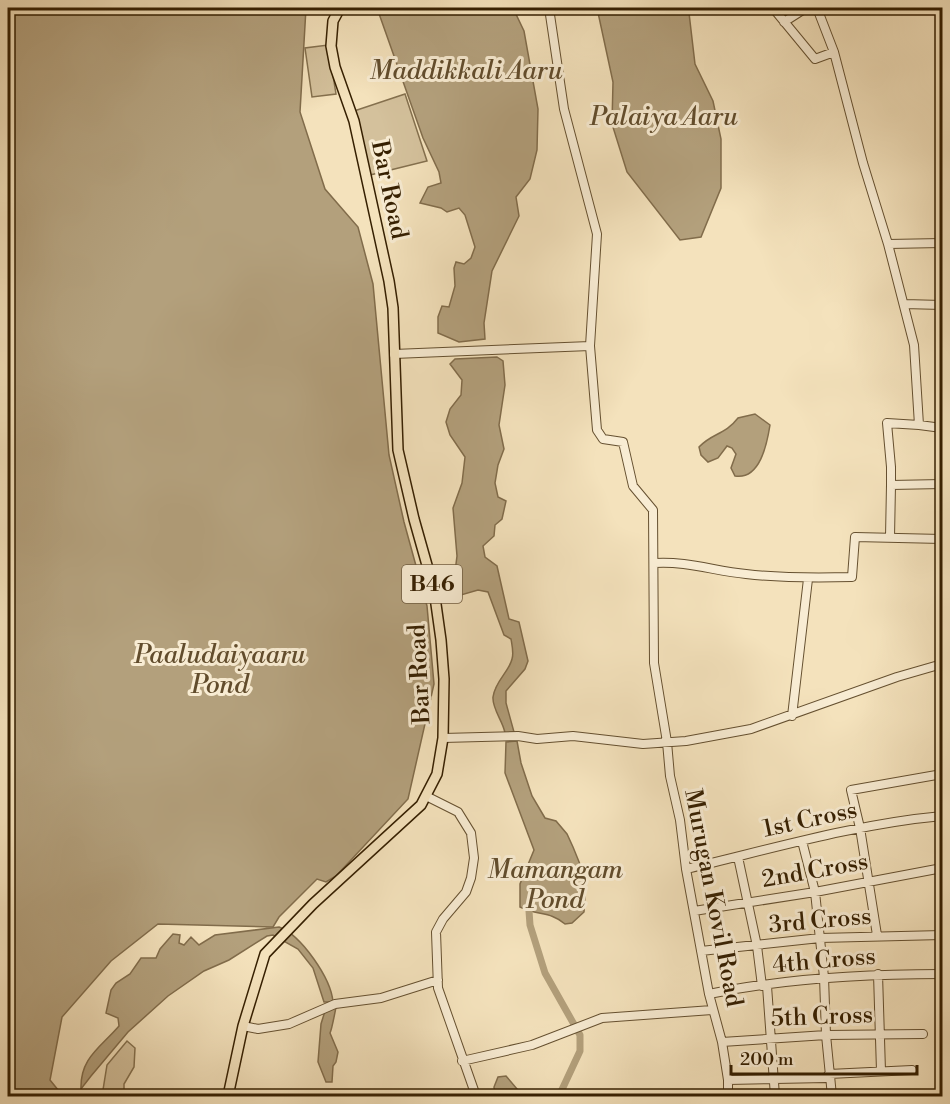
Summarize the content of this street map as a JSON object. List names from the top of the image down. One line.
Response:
{"streets":{"main road":["Bar Road","B46"],"street":["1st Cross","2nd Cross","Murugan Kovil Road","3rd Cross","4th Cross","5th Cross"]},"crossings":[["1st Cross","Murugan Kovil Road"],["2nd Cross","Murugan Kovil Road"],["Murugan Kovil Road","3rd Cross"],["Murugan Kovil Road","4th Cross"],["Murugan Kovil Road","5th Cross"]],"water":["Maddikkali Aaru","Palaiya Aaru","Paaludaiyaaru Pond","Mamangam Pond"],"scale_bar":"200 m"}
